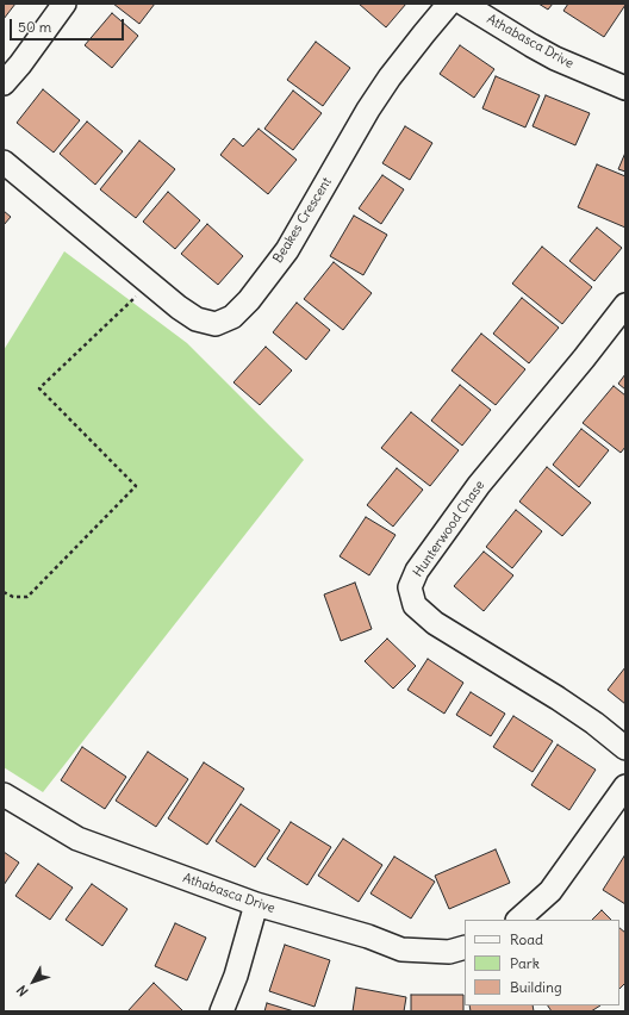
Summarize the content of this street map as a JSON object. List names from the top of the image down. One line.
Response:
{"streets":{"street":["Athabasca Drive","Beakes Crescent","Hunterwood Chase"]},"legend":["Road","Park","Building"],"scale_bar":"50 m","north":"bottom left"}
